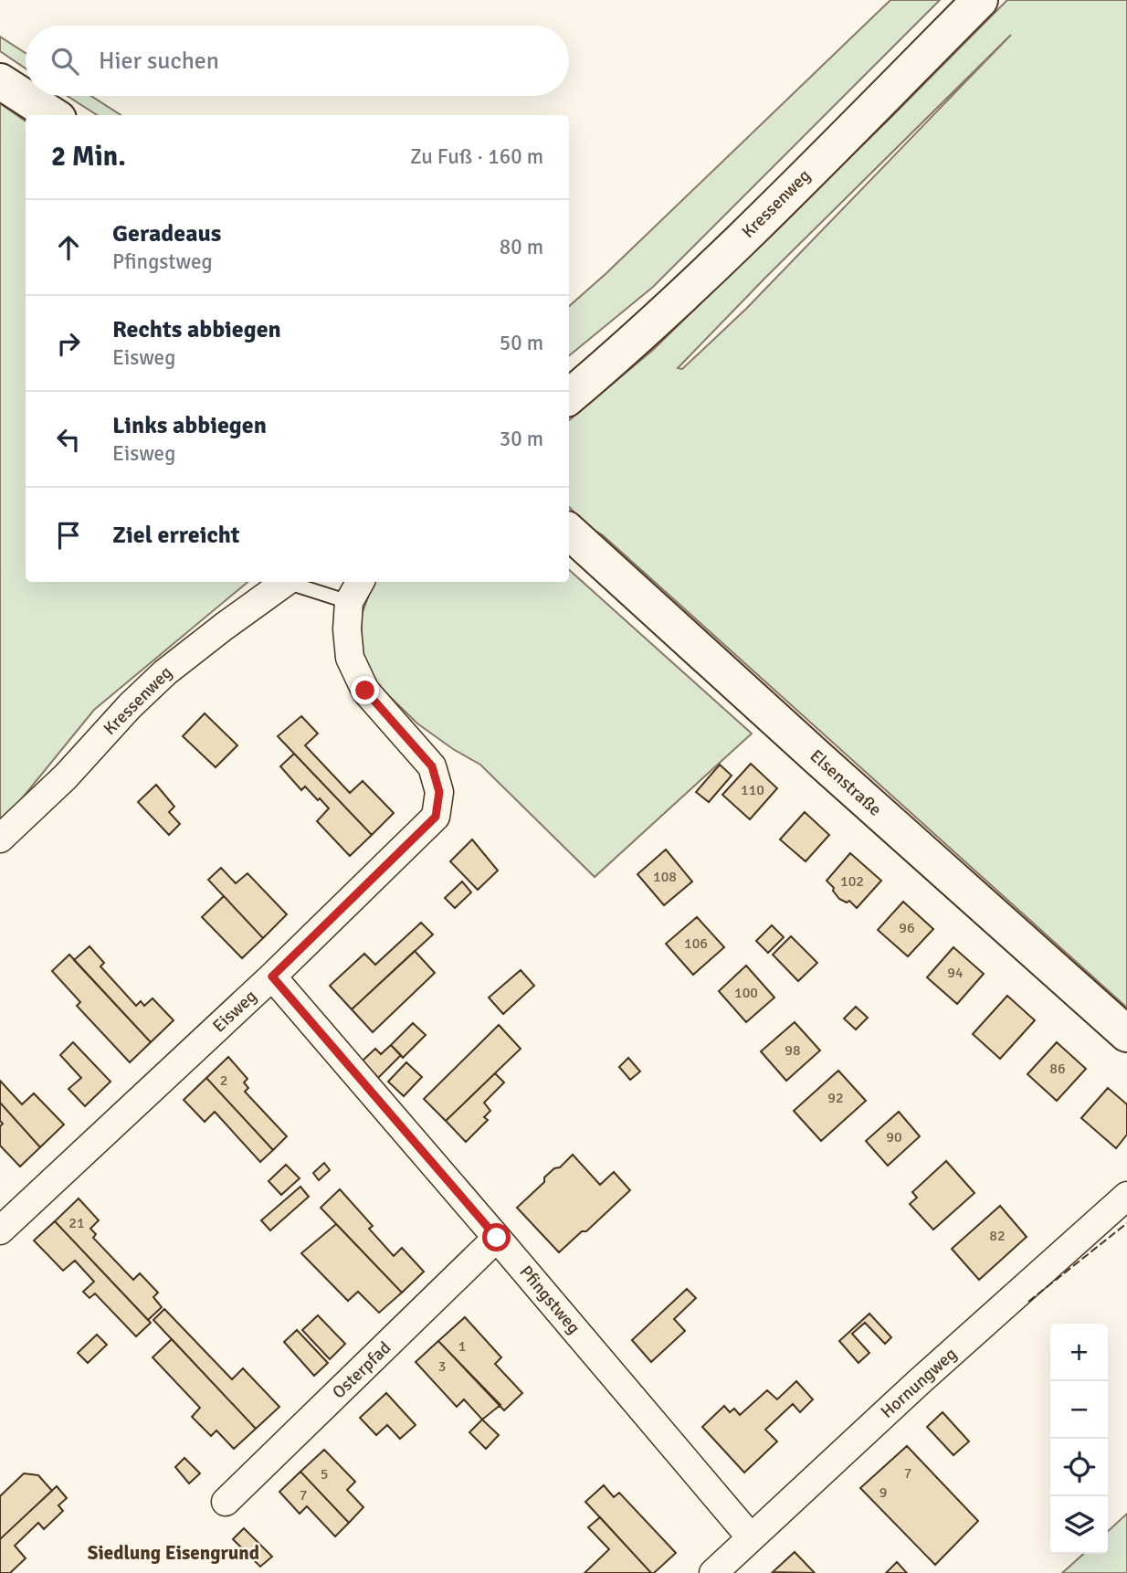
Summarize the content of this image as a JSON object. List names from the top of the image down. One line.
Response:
{"streets":{"street":["Kressenweg","Elsenstraße","Eisweg","Pfingstweg","Osterpfad","Hornungweg"]},"crossings":[["Eisweg","Pfingstweg"],["Pfingstweg","Osterpfad"],["Pfingstweg","Hornungweg"]],"districts":["Siedlung Eisengrund"],"house_numbers":["110","108","102","96","106","94","100","98","86","2","92","90","21","82","1","3","7","5","9","7"],"page":{"search":"Hier suchen","heading":["2 Min.","Zu Fuß · 160 m"],"list":[["Geradeaus","Pfingstweg","80 m"],["Rechts abbiegen","Eisweg","50 m"],["Links abbiegen","Eisweg","30 m"],"Ziel erreicht"],"map_buttons":["+","−"]}}
